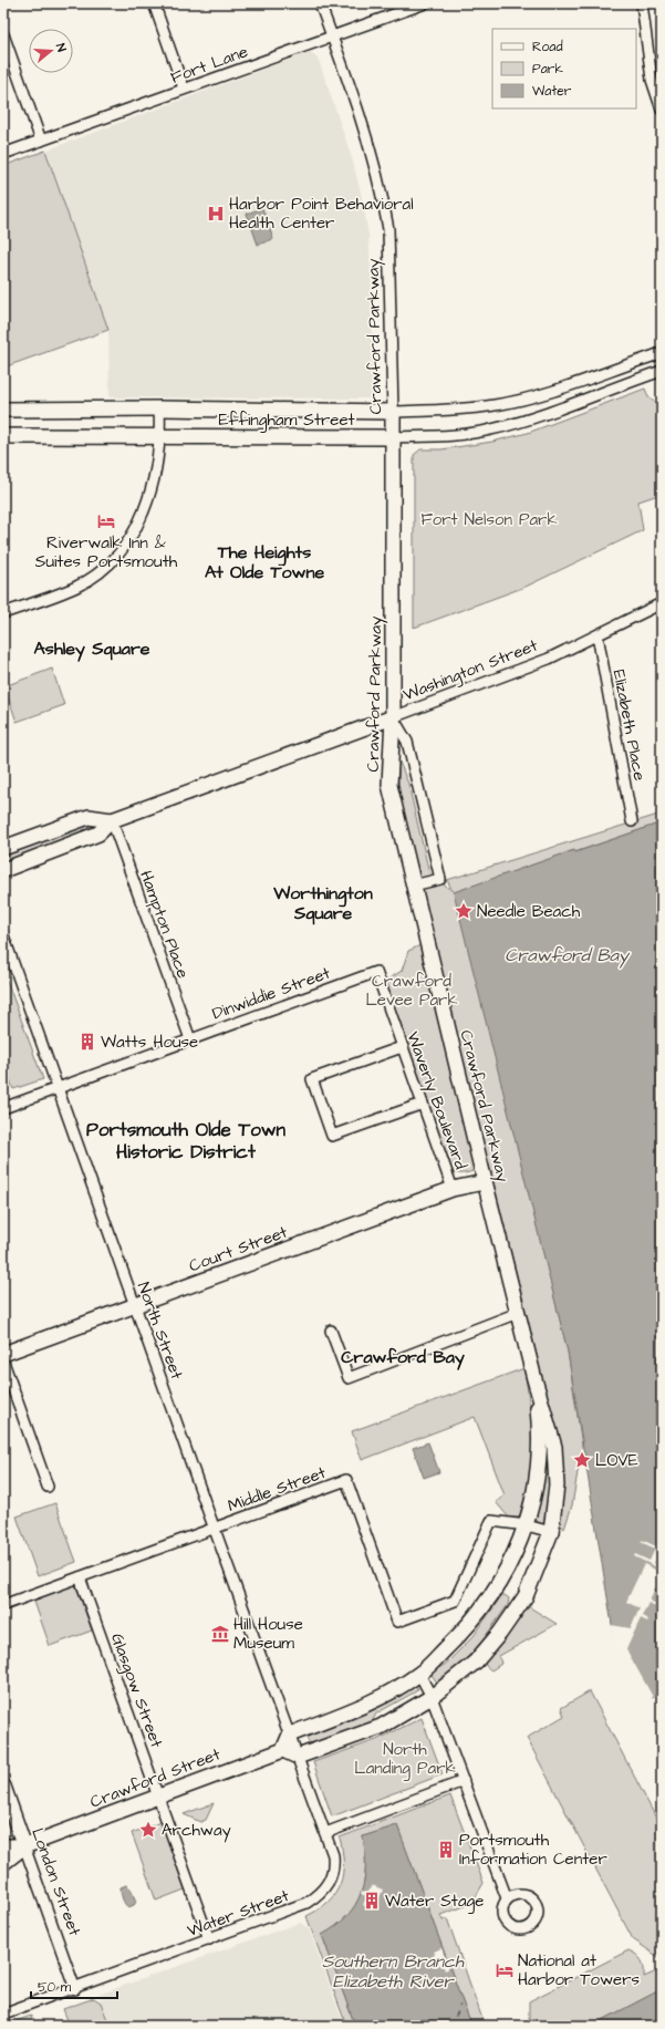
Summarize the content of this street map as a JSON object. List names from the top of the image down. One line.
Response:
{"streets":{"main road":["Crawford Parkway","Effingham Street","Washington Street","Court Street","Crawford Street","London Street"],"street":["Fort Lane","Elizabeth Place","Hampton Place","Dinwiddie Street","Waverly Boulevard","North Street","Middle Street","Glasgow Street","Water Street"]},"crossings":[["Fort Lane","Crawford Parkway"],["Crawford Parkway","Effingham Street"],["Crawford Parkway","Washington Street"],["Crawford Parkway","Court Street"],["Crawford Parkway","North Street"],["Crawford Parkway","Middle Street"],["Crawford Parkway","Water Street"],["Washington Street","Elizabeth Place"],["Washington Street","Hampton Place"],["Hampton Place","Dinwiddie Street"],["Dinwiddie Street","Waverly Boulevard"],["Dinwiddie Street","North Street"],["Waverly Boulevard","Court Street"],["Court Street","North Street"],["North Street","Middle Street"],["North Street","Water Street"],["Middle Street","Glasgow Street"],["Glasgow Street","Crawford Street"],["Glasgow Street","Water Street"],["Crawford Street","London Street"],["London Street","Water Street"]],"districts":["The Heights At Olde Towne","Ashley Square","Worthington Square","Portsmouth Olde Town Historic District","Crawford Bay"],"water":["Crawford Bay","Southern Branch Elizabeth River"],"parks":["Fort Nelson Park","Crawford Levee Park","North Landing Park"],"places":{"hospital":["Harbor Point Behavioral Health Center"],"hotel":["Riverwalk Inn & Suites Portsmouth","National at Harbor Towers"],"place":["Needle Beach","LOVE","Archway"],"building":["Watts House","Portsmouth Information Center","Water Stage"],"museum":["Hill House Museum"]},"legend":["Road","Park","Water"],"scale_bar":"50 m","north":"right"}
